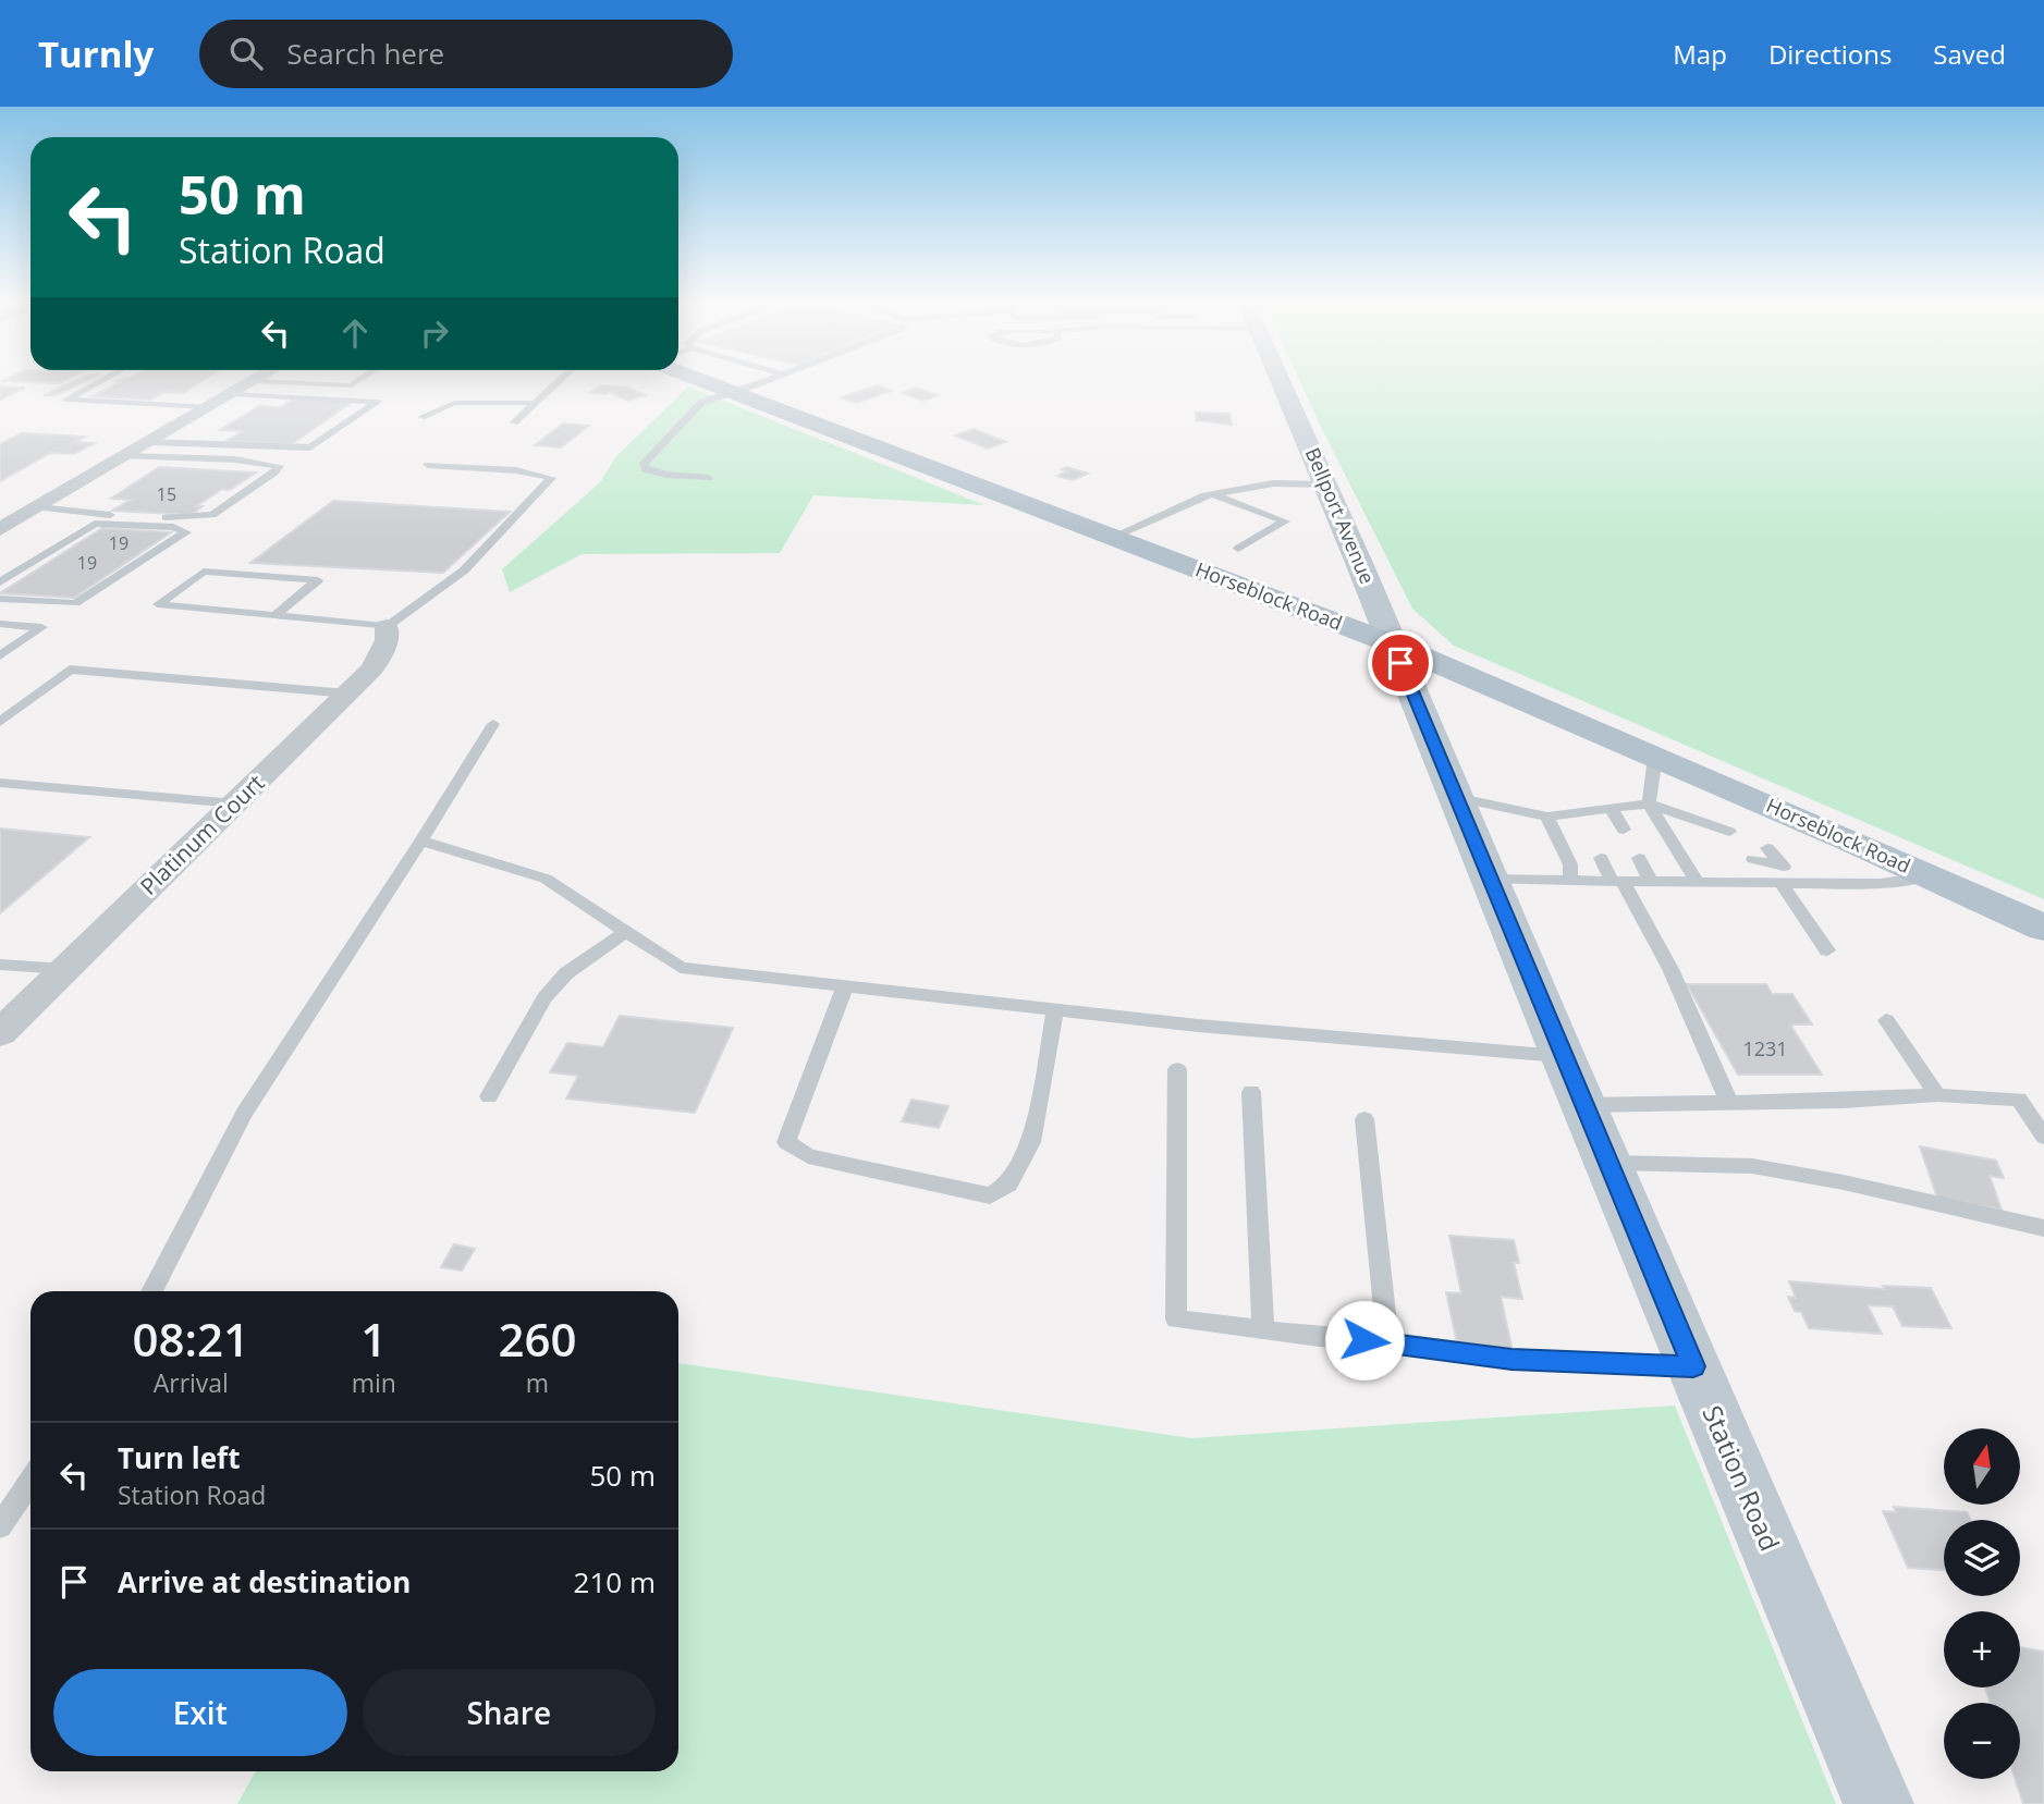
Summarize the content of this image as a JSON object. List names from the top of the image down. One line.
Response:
{"streets":{"main road":["Bellport Avenue","Horseblock Road","Station Road"],"street":["Platinum Court"]},"crossings":[["Bellport Avenue","Horseblock Road"],["Bellport Avenue","Station Road"],["Horseblock Road","Station Road"]],"house_numbers":["15","19","19","1231"],"north":"top","page":{"header":"Turnly","search":"Search here","nav":["Map","Directions","Saved"],"turn":["50 m","Station Road"],"eta":["08:21","Arrival","1","min","260","m"],"list":[{"name":"Turn left","note":"Station Road","value":"50 m"},{"name":"Arrive at destination","value":"210 m"}],"map_buttons":["+","−"],"buttons":["Exit","Share"]}}
